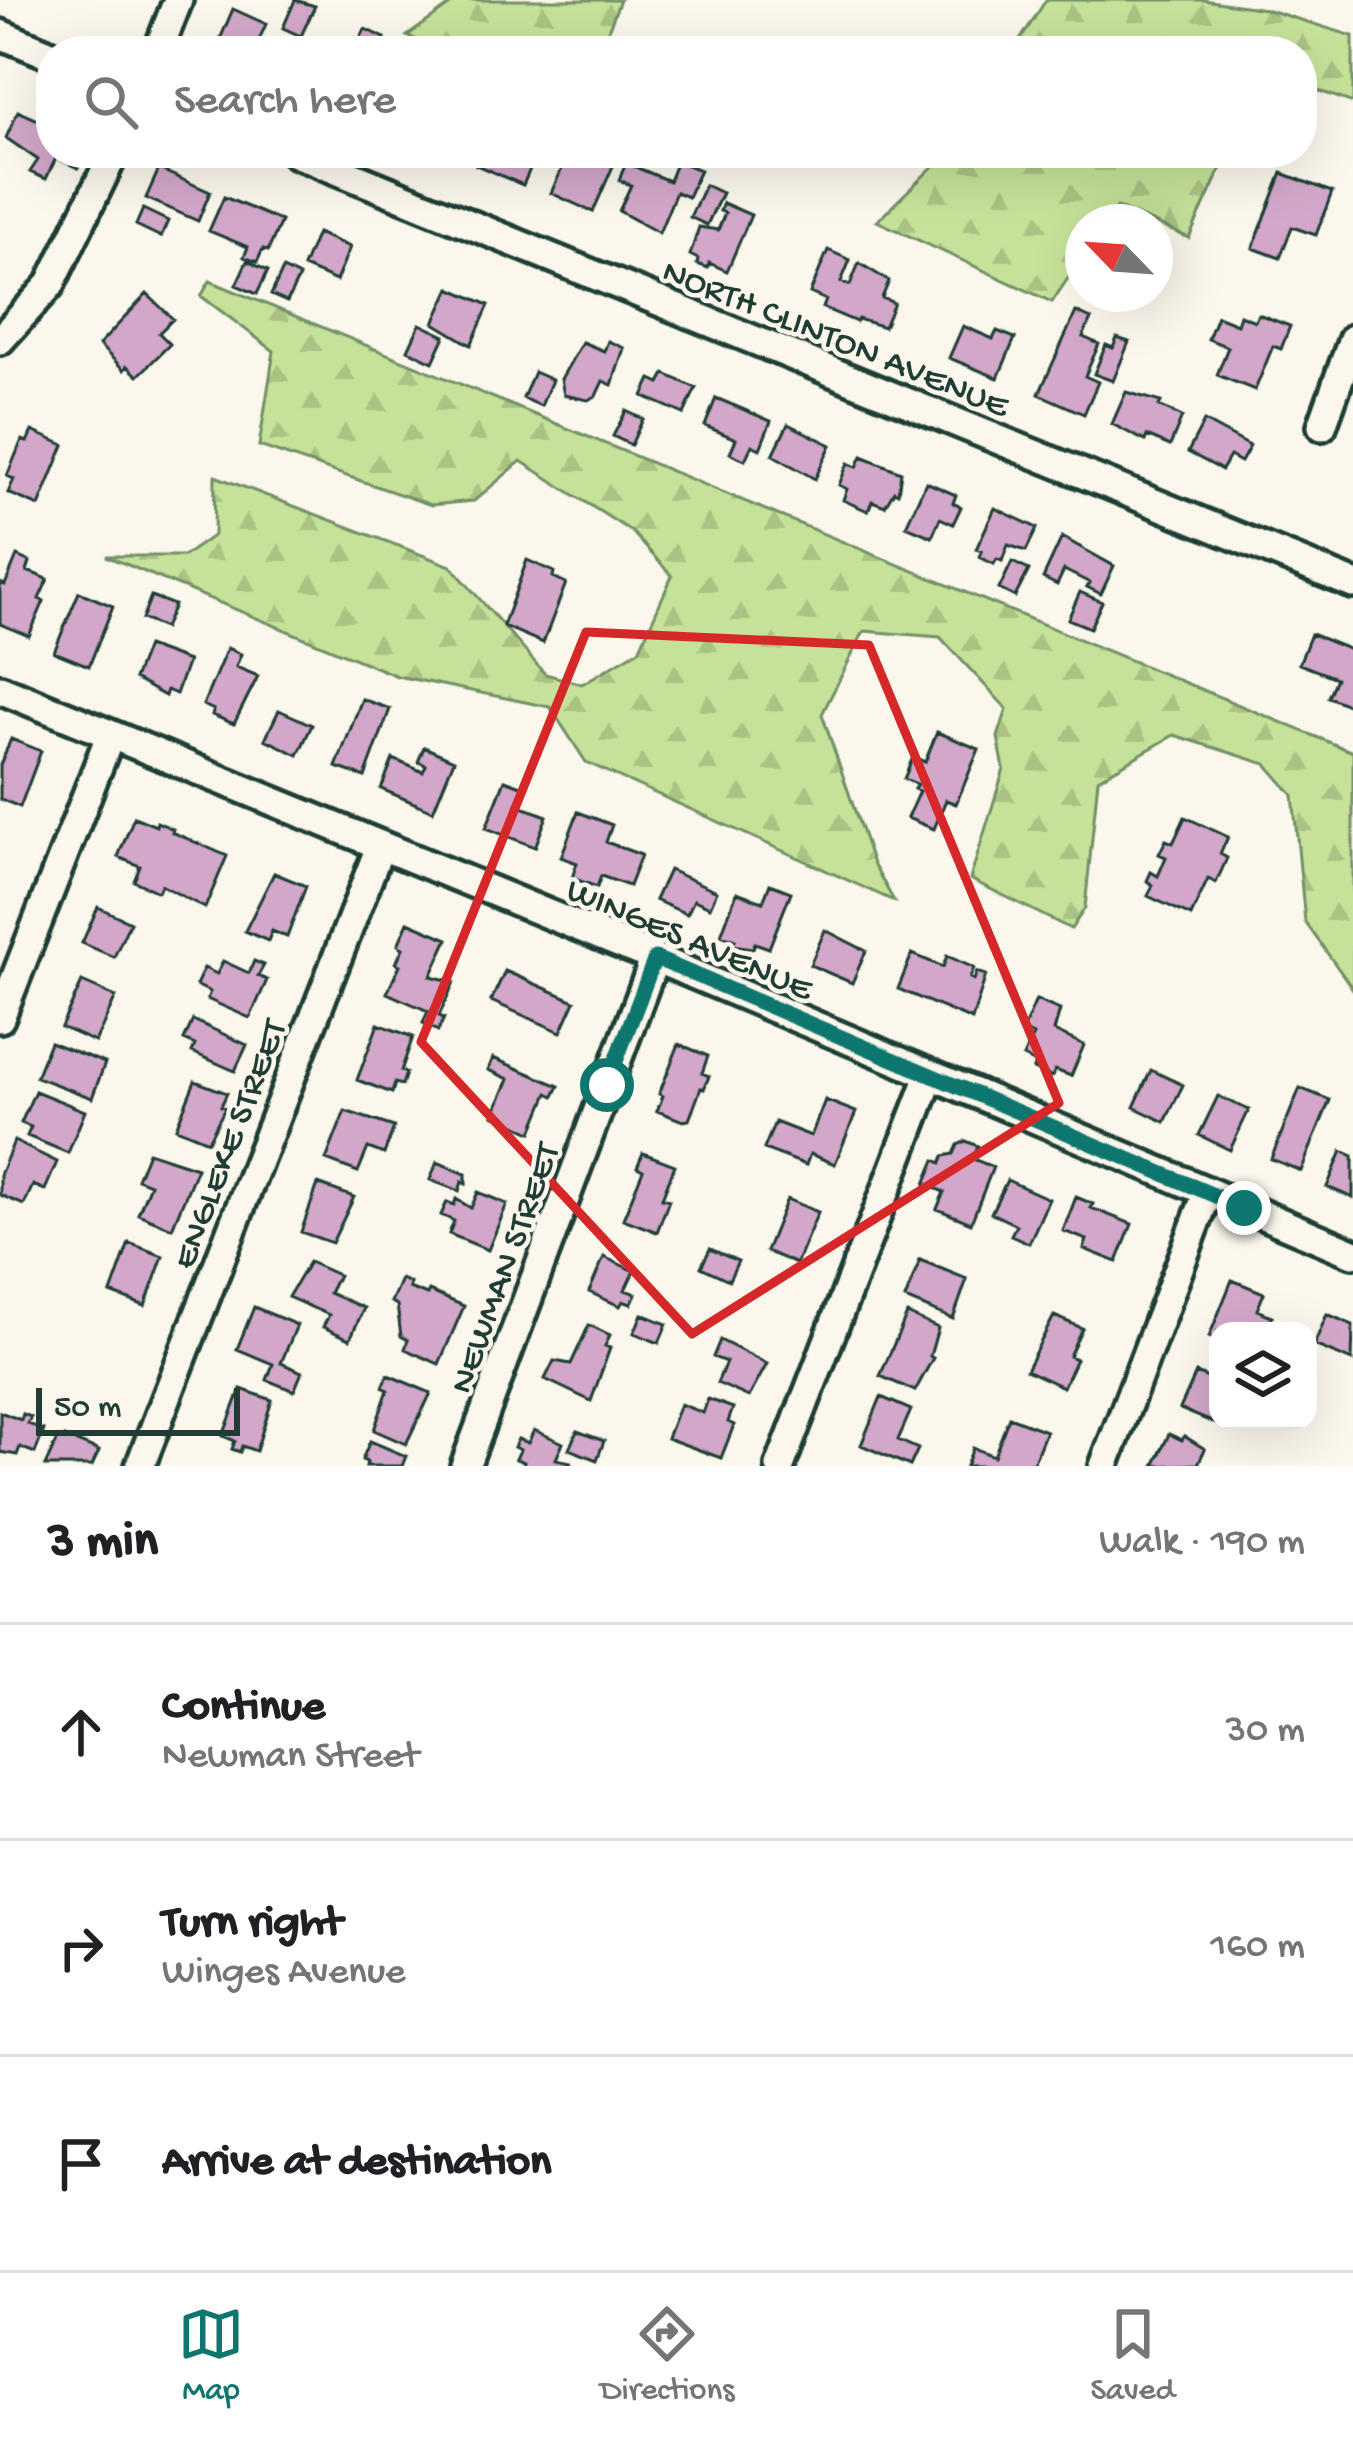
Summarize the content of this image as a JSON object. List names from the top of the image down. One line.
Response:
{"streets":{"street":["NORTH CLINTON AVENUE","WINGES AVENUE","ENGLEKE STREET","NEWMAN STREET"]},"crossings":[["WINGES AVENUE","ENGLEKE STREET"],["WINGES AVENUE","NEWMAN STREET"]],"scale_bar":"50 m","north":"top left","page":{"search":"Search here","scale":"50 m","heading":["3 min","Walk · 190 m"],"list":[["Continue","Newman Street","30 m"],["Turn right","Winges Avenue","160 m"],"Arrive at destination"],"nav":["Map","Directions","Saved"]}}
